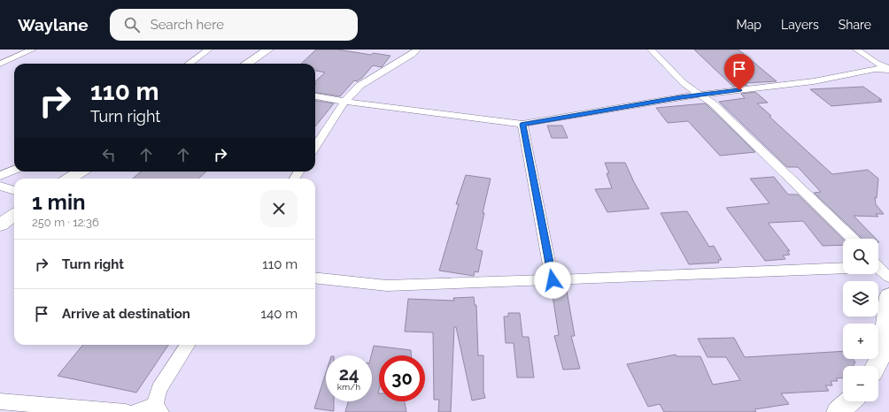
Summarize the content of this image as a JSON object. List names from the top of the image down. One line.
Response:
{"page":{"header":"Waylane","search":"Search here","nav":["Map","Layers","Share"],"turn":["110 m","Turn right"],"heading":["1 min","250 m · 12:36"],"map_buttons":["+","−"],"list":[{"name":"Turn right","value":"110 m"},{"name":"Arrive at destination","value":"140 m"}],"speed":"24 km/h","limit":"30"}}
